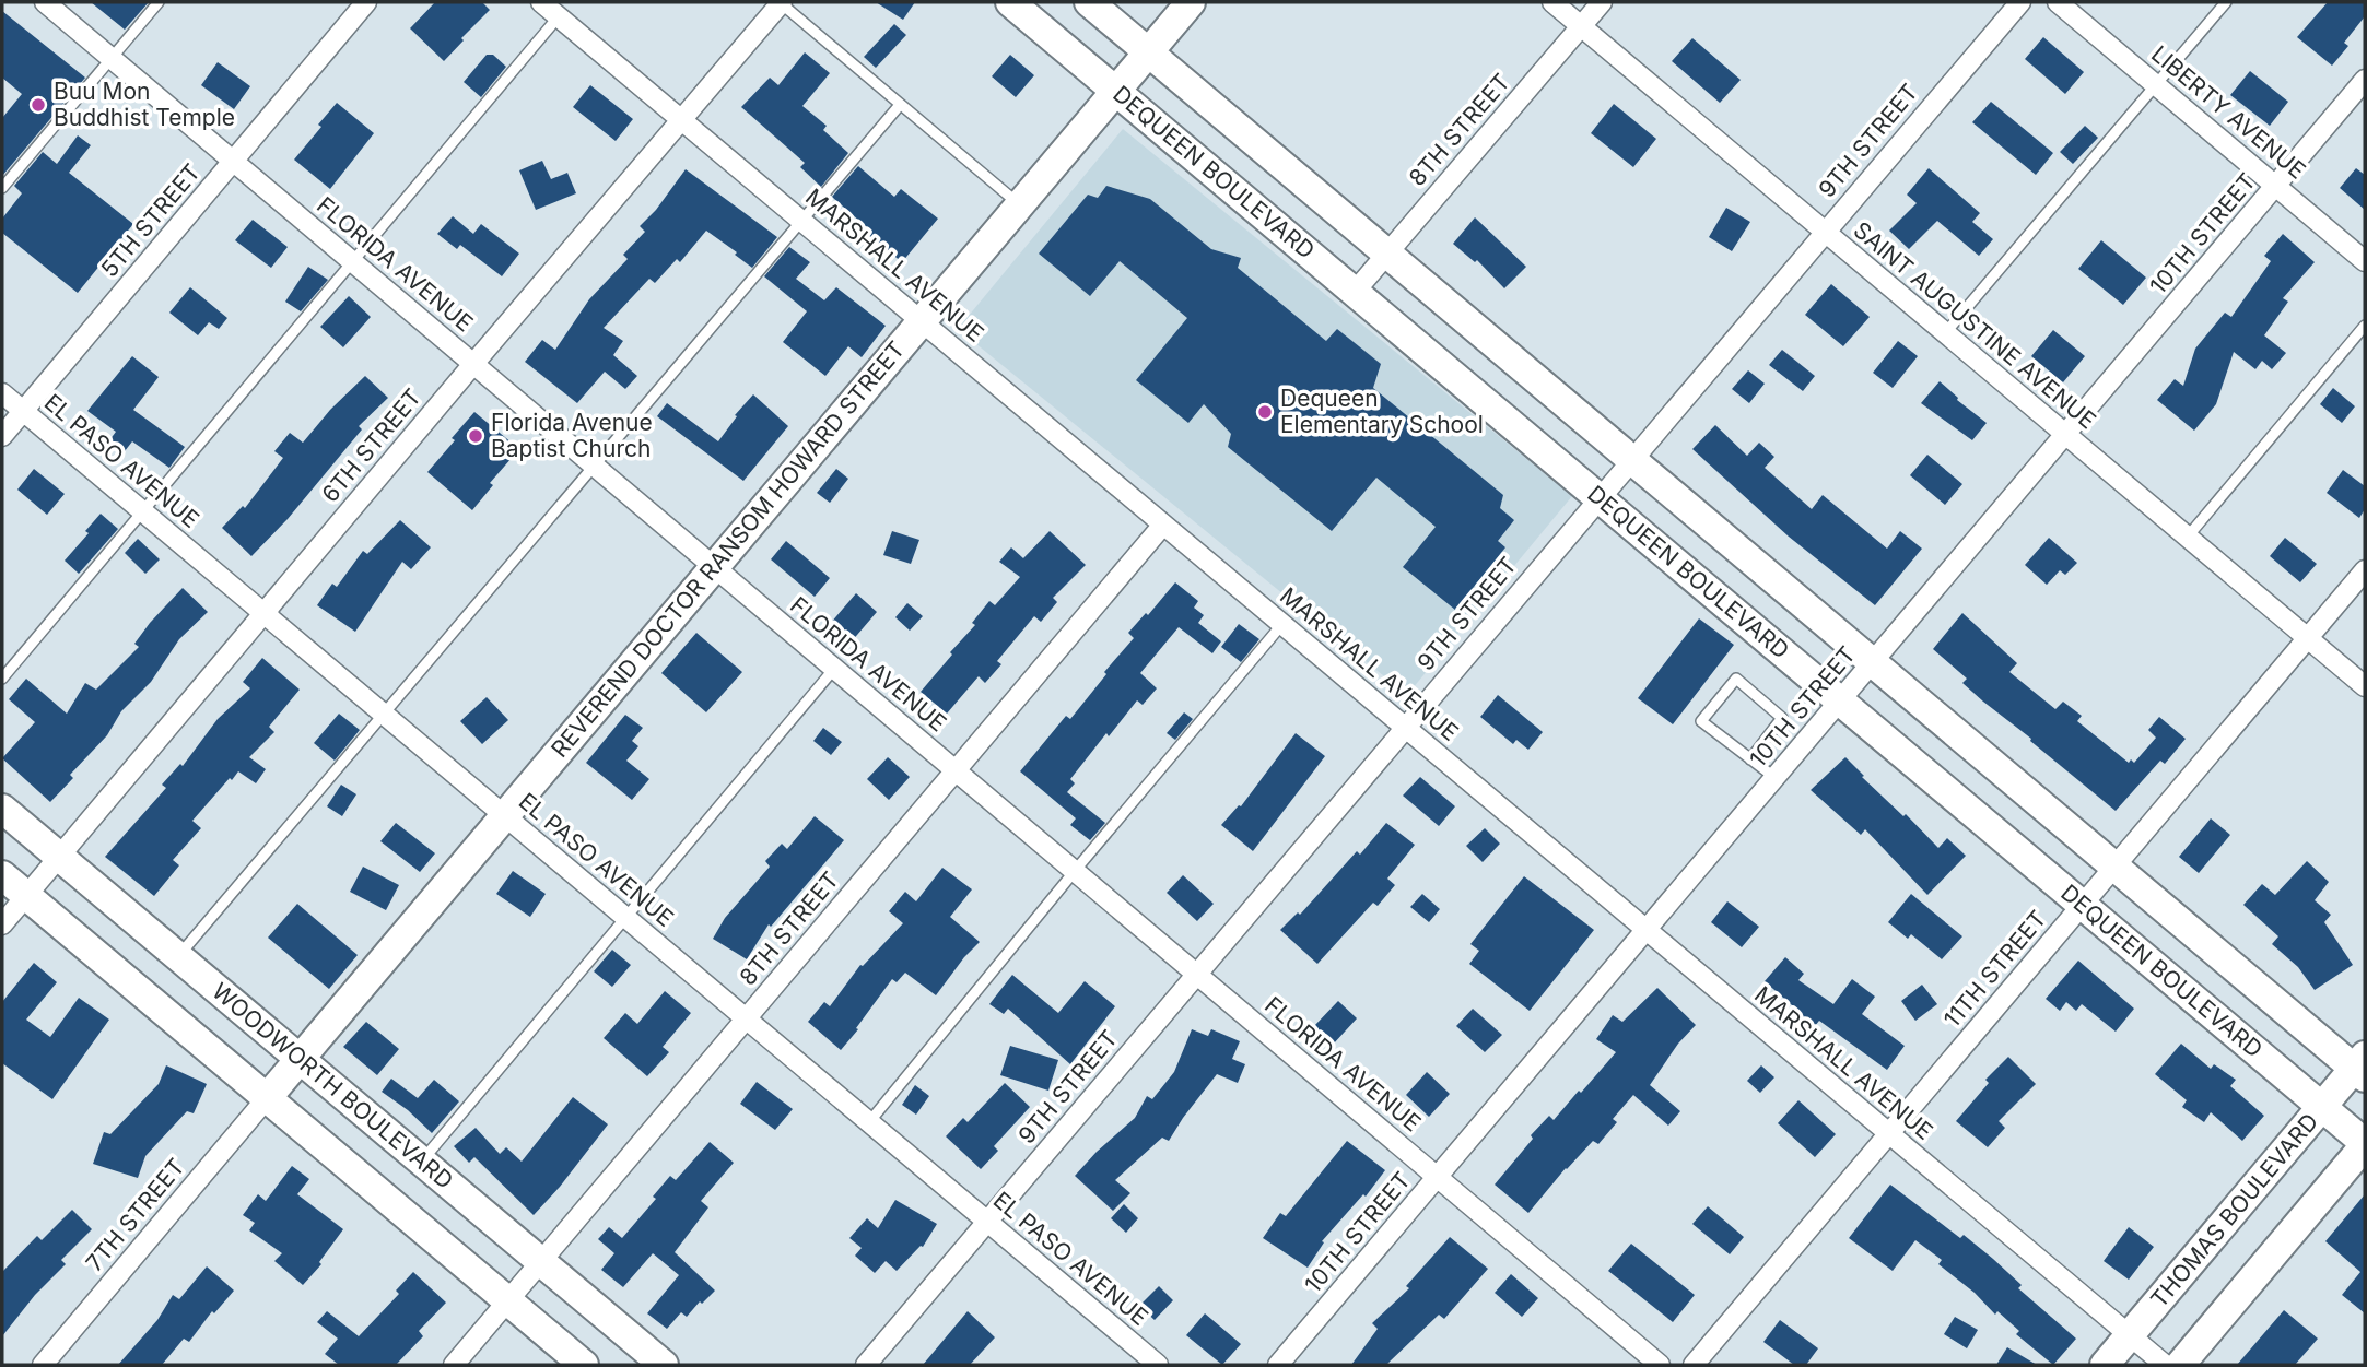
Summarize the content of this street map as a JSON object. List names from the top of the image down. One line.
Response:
{"streets":{"street":["LIBERTY AVENUE","8TH STREET","9TH STREET","DEQUEEN BOULEVARD","5TH STREET","10TH STREET","FLORIDA AVENUE","MARSHALL AVENUE","SAINT AUGUSTINE AVENUE","6TH STREET","EL PASO AVENUE","REVEREND DOCTOR RANSOM HOWARD STREET","11TH STREET","WOODWORTH BOULEVARD","THOMAS BOULEVARD","7TH STREET"]},"crossings":[["LIBERTY AVENUE","10TH STREET"],["8TH STREET","DEQUEEN BOULEVARD"],["8TH STREET","FLORIDA AVENUE"],["8TH STREET","MARSHALL AVENUE"],["8TH STREET","SAINT AUGUSTINE AVENUE"],["8TH STREET","EL PASO AVENUE"],["8TH STREET","WOODWORTH BOULEVARD"],["9TH STREET","DEQUEEN BOULEVARD"],["9TH STREET","FLORIDA AVENUE"],["9TH STREET","MARSHALL AVENUE"],["9TH STREET","SAINT AUGUSTINE AVENUE"],["9TH STREET","EL PASO AVENUE"],["DEQUEEN BOULEVARD","10TH STREET"],["DEQUEEN BOULEVARD","REVEREND DOCTOR RANSOM HOWARD STREET"],["DEQUEEN BOULEVARD","11TH STREET"],["DEQUEEN BOULEVARD","THOMAS BOULEVARD"],["5TH STREET","FLORIDA AVENUE"],["5TH STREET","EL PASO AVENUE"],["10TH STREET","FLORIDA AVENUE"],["10TH STREET","MARSHALL AVENUE"],["10TH STREET","SAINT AUGUSTINE AVENUE"],["FLORIDA AVENUE","6TH STREET"],["FLORIDA AVENUE","REVEREND DOCTOR RANSOM HOWARD STREET"],["MARSHALL AVENUE","6TH STREET"],["MARSHALL AVENUE","REVEREND DOCTOR RANSOM HOWARD STREET"],["MARSHALL AVENUE","11TH STREET"],["MARSHALL AVENUE","THOMAS BOULEVARD"],["SAINT AUGUSTINE AVENUE","11TH STREET"],["6TH STREET","EL PASO AVENUE"],["6TH STREET","WOODWORTH BOULEVARD"],["EL PASO AVENUE","REVEREND DOCTOR RANSOM HOWARD STREET"],["REVEREND DOCTOR RANSOM HOWARD STREET","WOODWORTH BOULEVARD"],["REVEREND DOCTOR RANSOM HOWARD STREET","7TH STREET"]],"places":["Buu Mon Buddhist Temple","Dequeen Elementary School","Florida Avenue Baptist Church"]}
